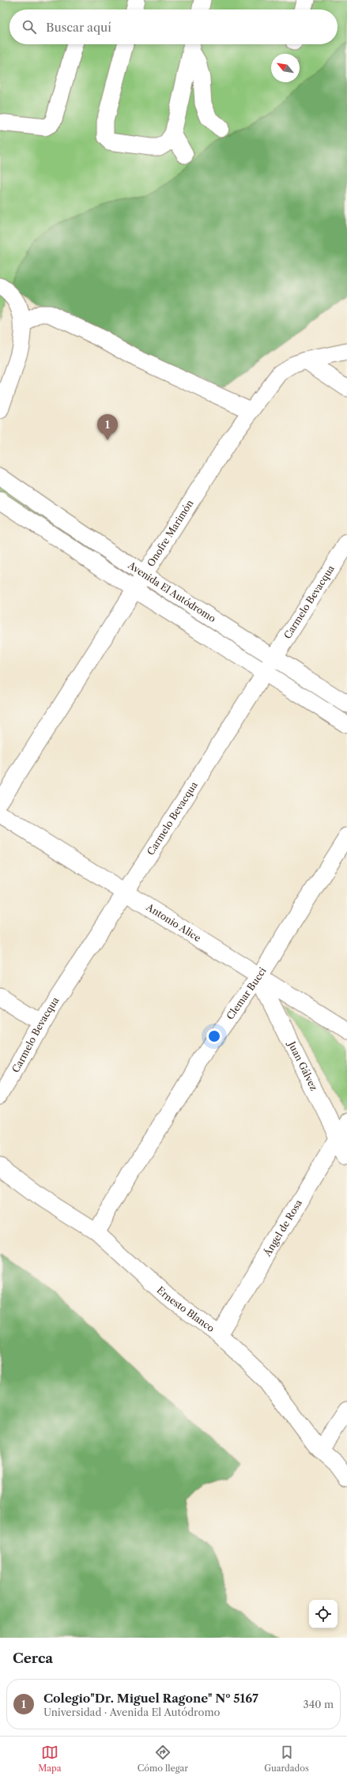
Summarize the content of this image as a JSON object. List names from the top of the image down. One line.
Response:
{"streets":{"street":["Onofre Marimón","Avenida El Autódromo","Carmelo Bevacqua","Antonio Alice","Clemar Bucci","Juan Gálvez","Ángel de Rosa","Ernesto Blanco"]},"crossings":[["Onofre Marimón","Avenida El Autódromo"],["Avenida El Autódromo","Carmelo Bevacqua"],["Carmelo Bevacqua","Antonio Alice"],["Antonio Alice","Clemar Bucci"],["Antonio Alice","Juan Gálvez"],["Clemar Bucci","Juan Gálvez"],["Clemar Bucci","Ernesto Blanco"],["Juan Gálvez","Ángel de Rosa"],["Ángel de Rosa","Ernesto Blanco"]],"north":"top left","page":{"search":"Buscar aquí","pins":"1","heading":"Cerca","list":[{"mark":"1","name":"Colegio\"Dr. Miguel Ragone\" Nº 5167","note":"Universidad · Avenida El Autódromo","value":"340 m"}],"nav":["Mapa","Cómo llegar","Guardados"]}}
